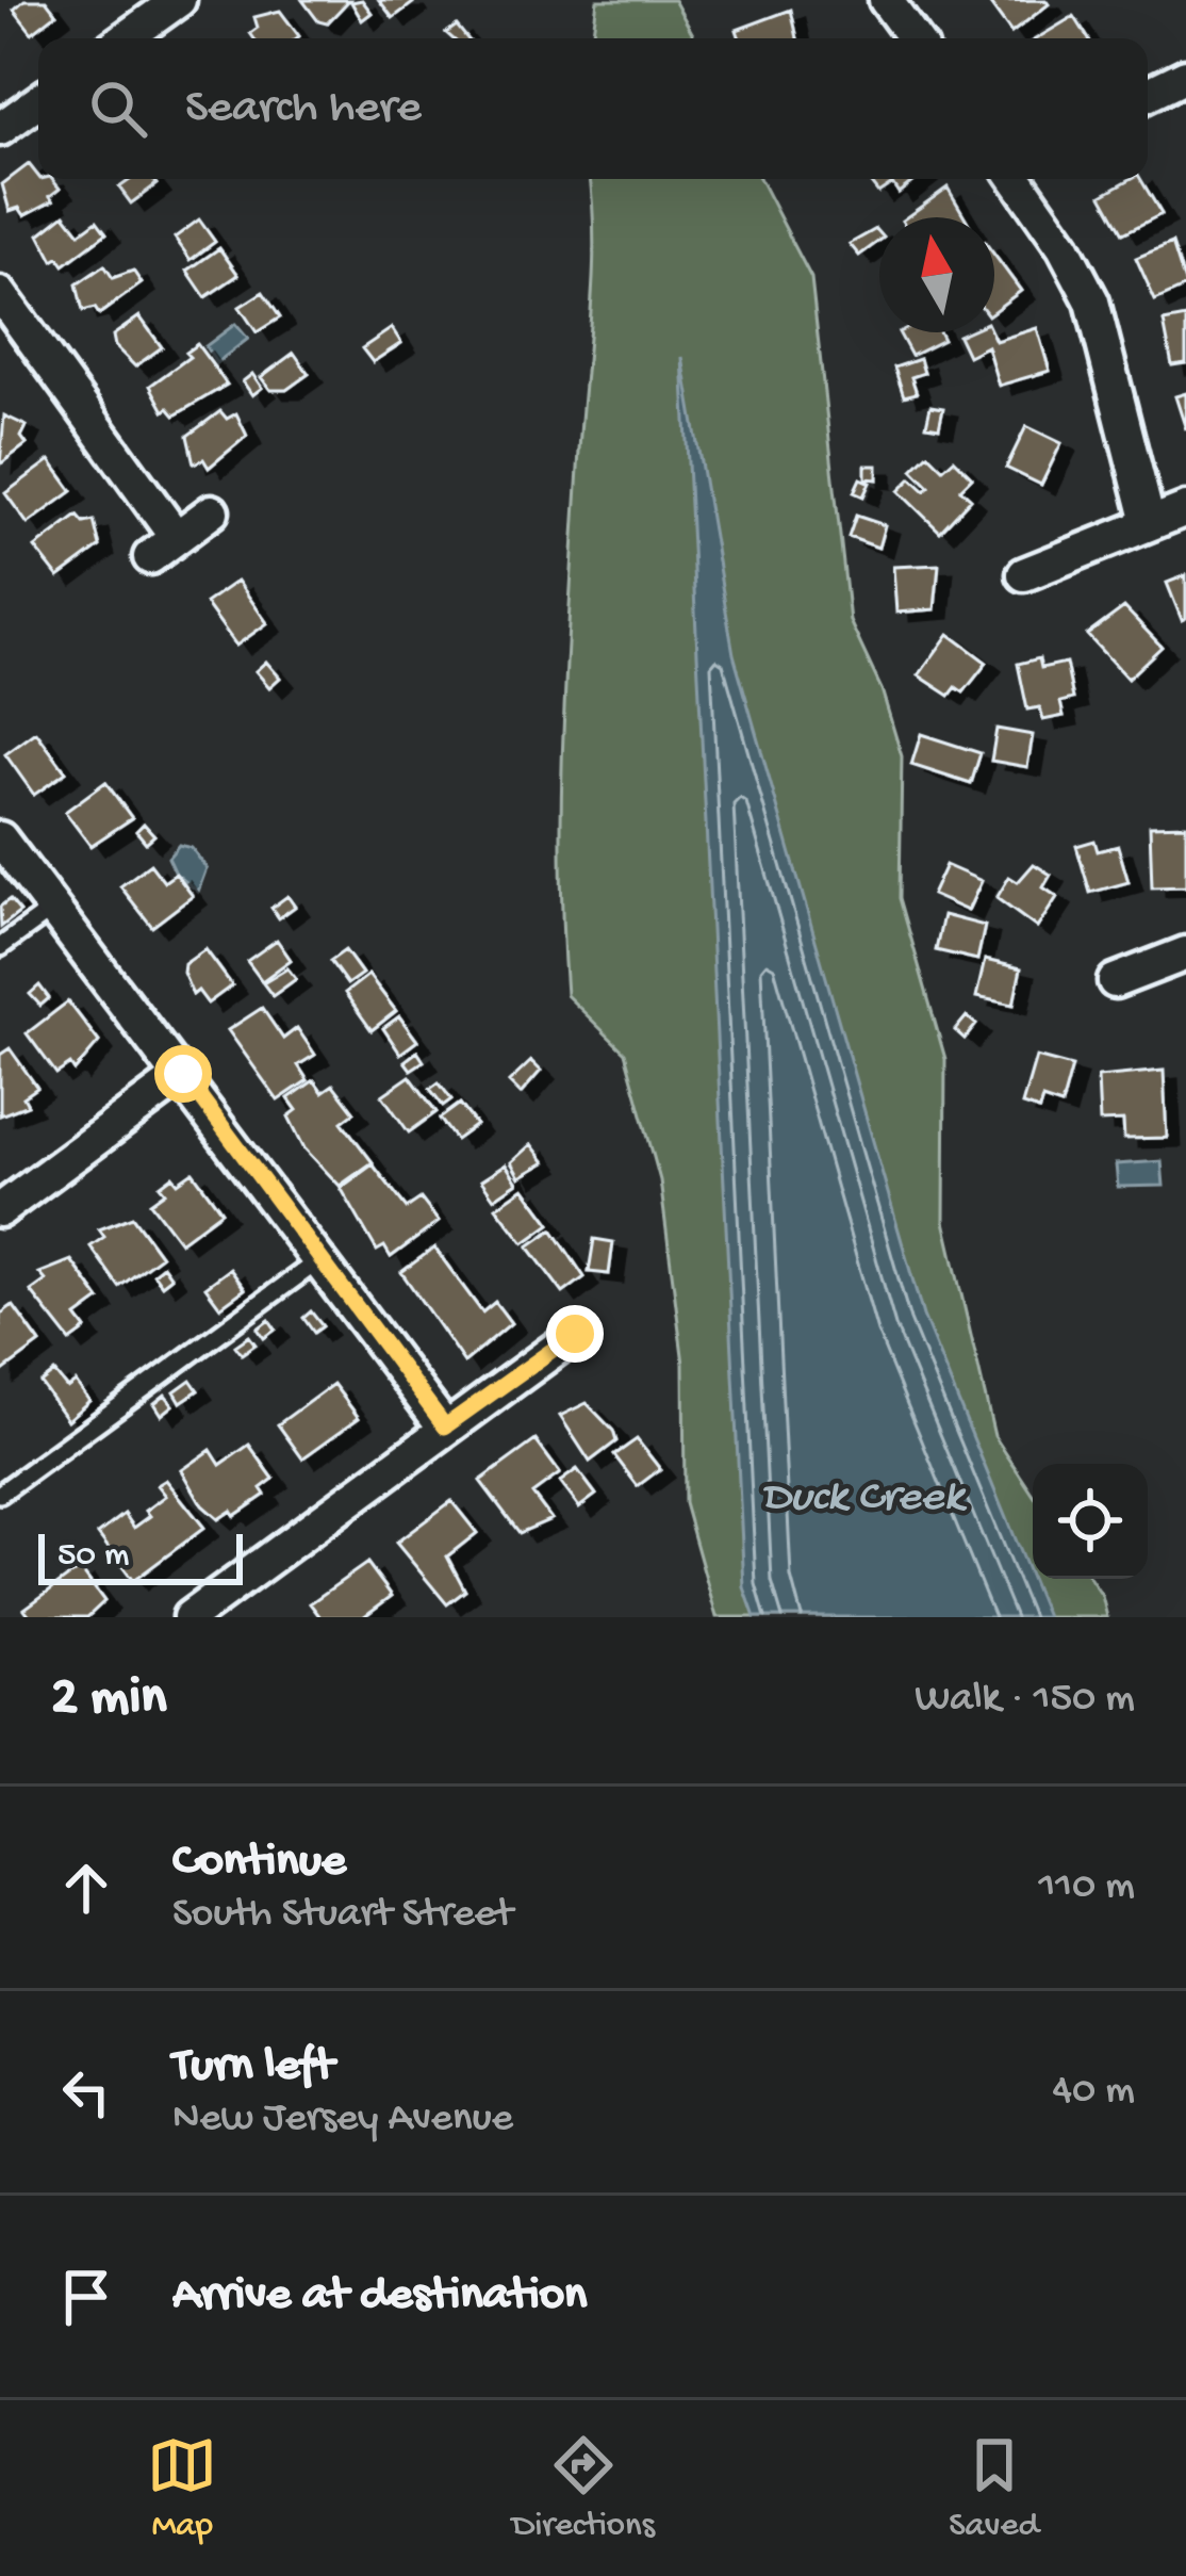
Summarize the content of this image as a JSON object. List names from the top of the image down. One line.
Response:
{"water":["Duck Creek"],"scale_bar":"50 m","north":"top","page":{"search":"Search here","scale":"50 m","heading":["2 min","Walk · 150 m"],"list":[["Continue","South Stuart Street","110 m"],["Turn left","New Jersey Avenue","40 m"],"Arrive at destination"],"nav":["Map","Directions","Saved"]}}
